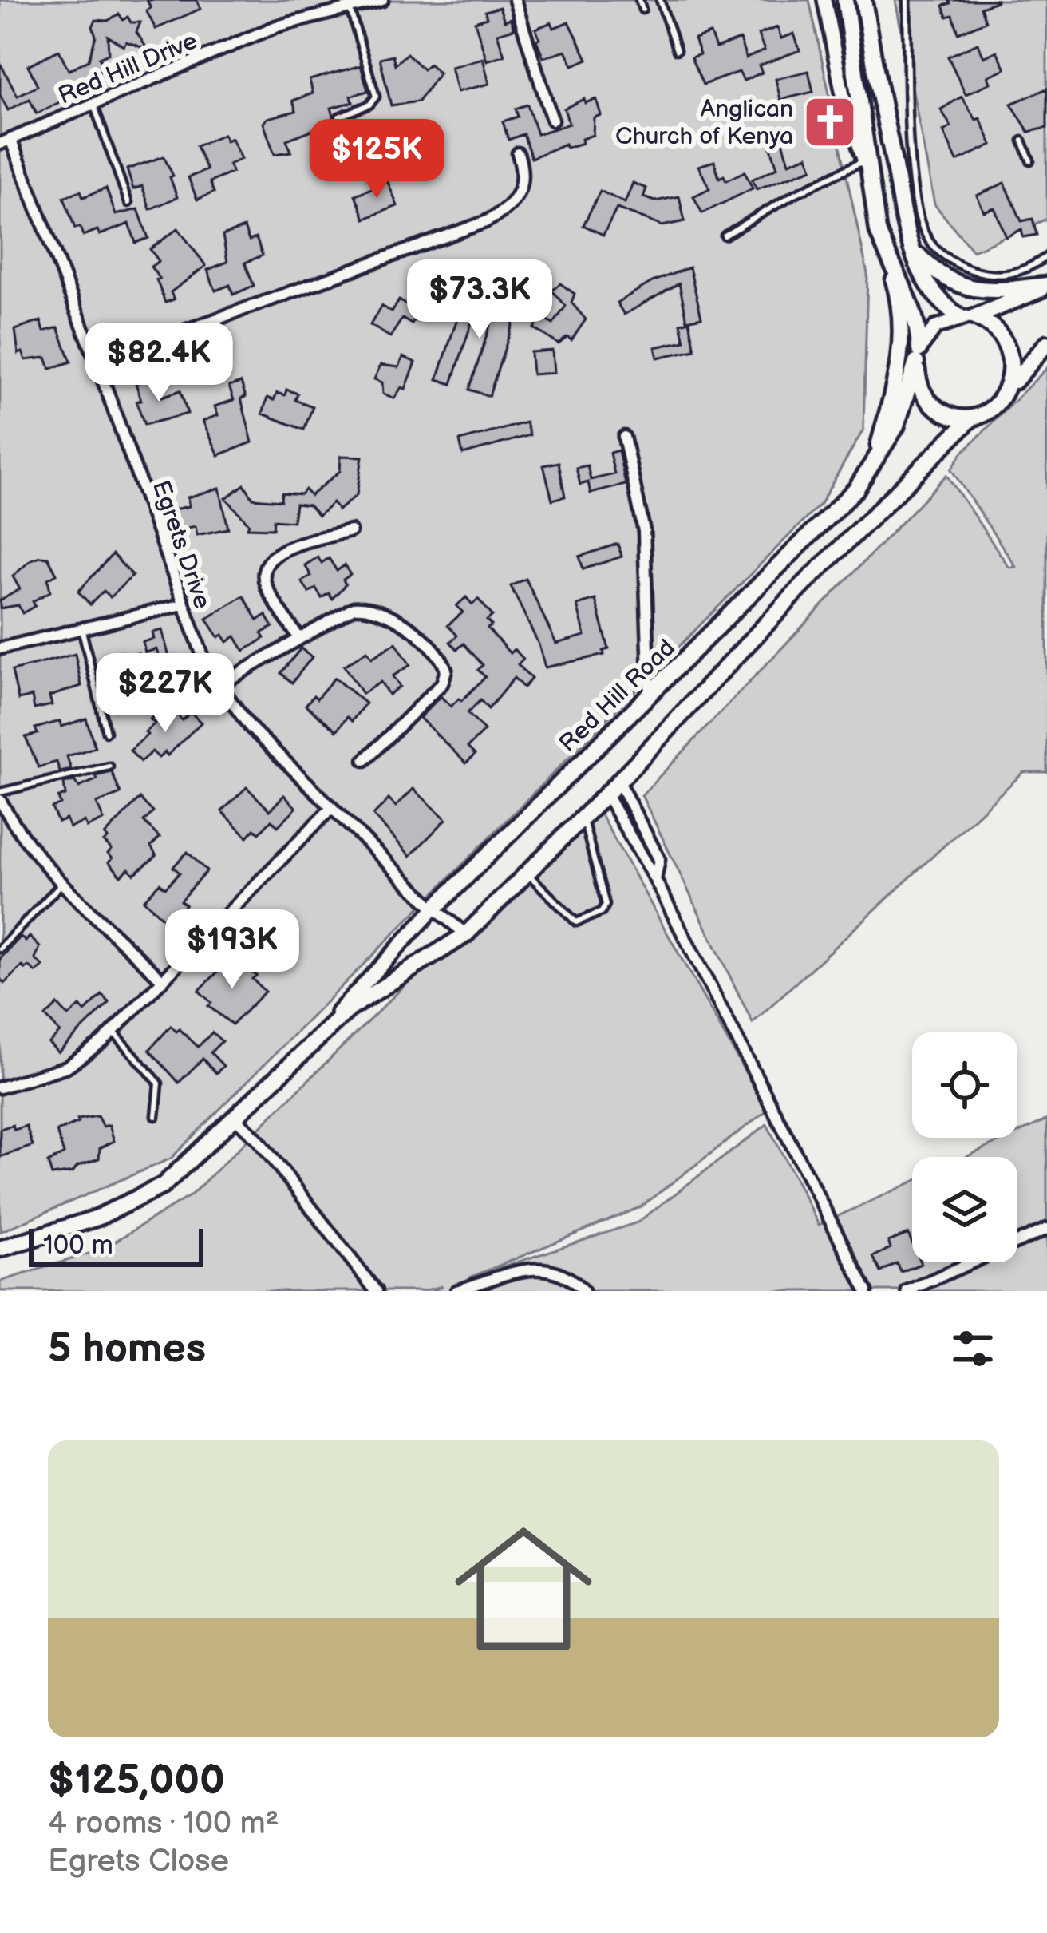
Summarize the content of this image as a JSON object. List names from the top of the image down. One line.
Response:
{"streets":{"main road":["Red Hill Road"],"street":["Red Hill Drive","Egrets Drive"]},"crossings":[["Red Hill Drive","Egrets Drive"],["Egrets Drive","Red Hill Road"]],"places":{"church":["Anglican Church of Kenya"]},"scale_bar":"100 m","page":{"price":["$125K","$73.3K","$82.4K","$227K","$193K"],"scale":"100 m","heading":"5 homes","list":[{"name":"$125,000","note":"4 rooms · 100 m² · Egrets Close"}]}}
